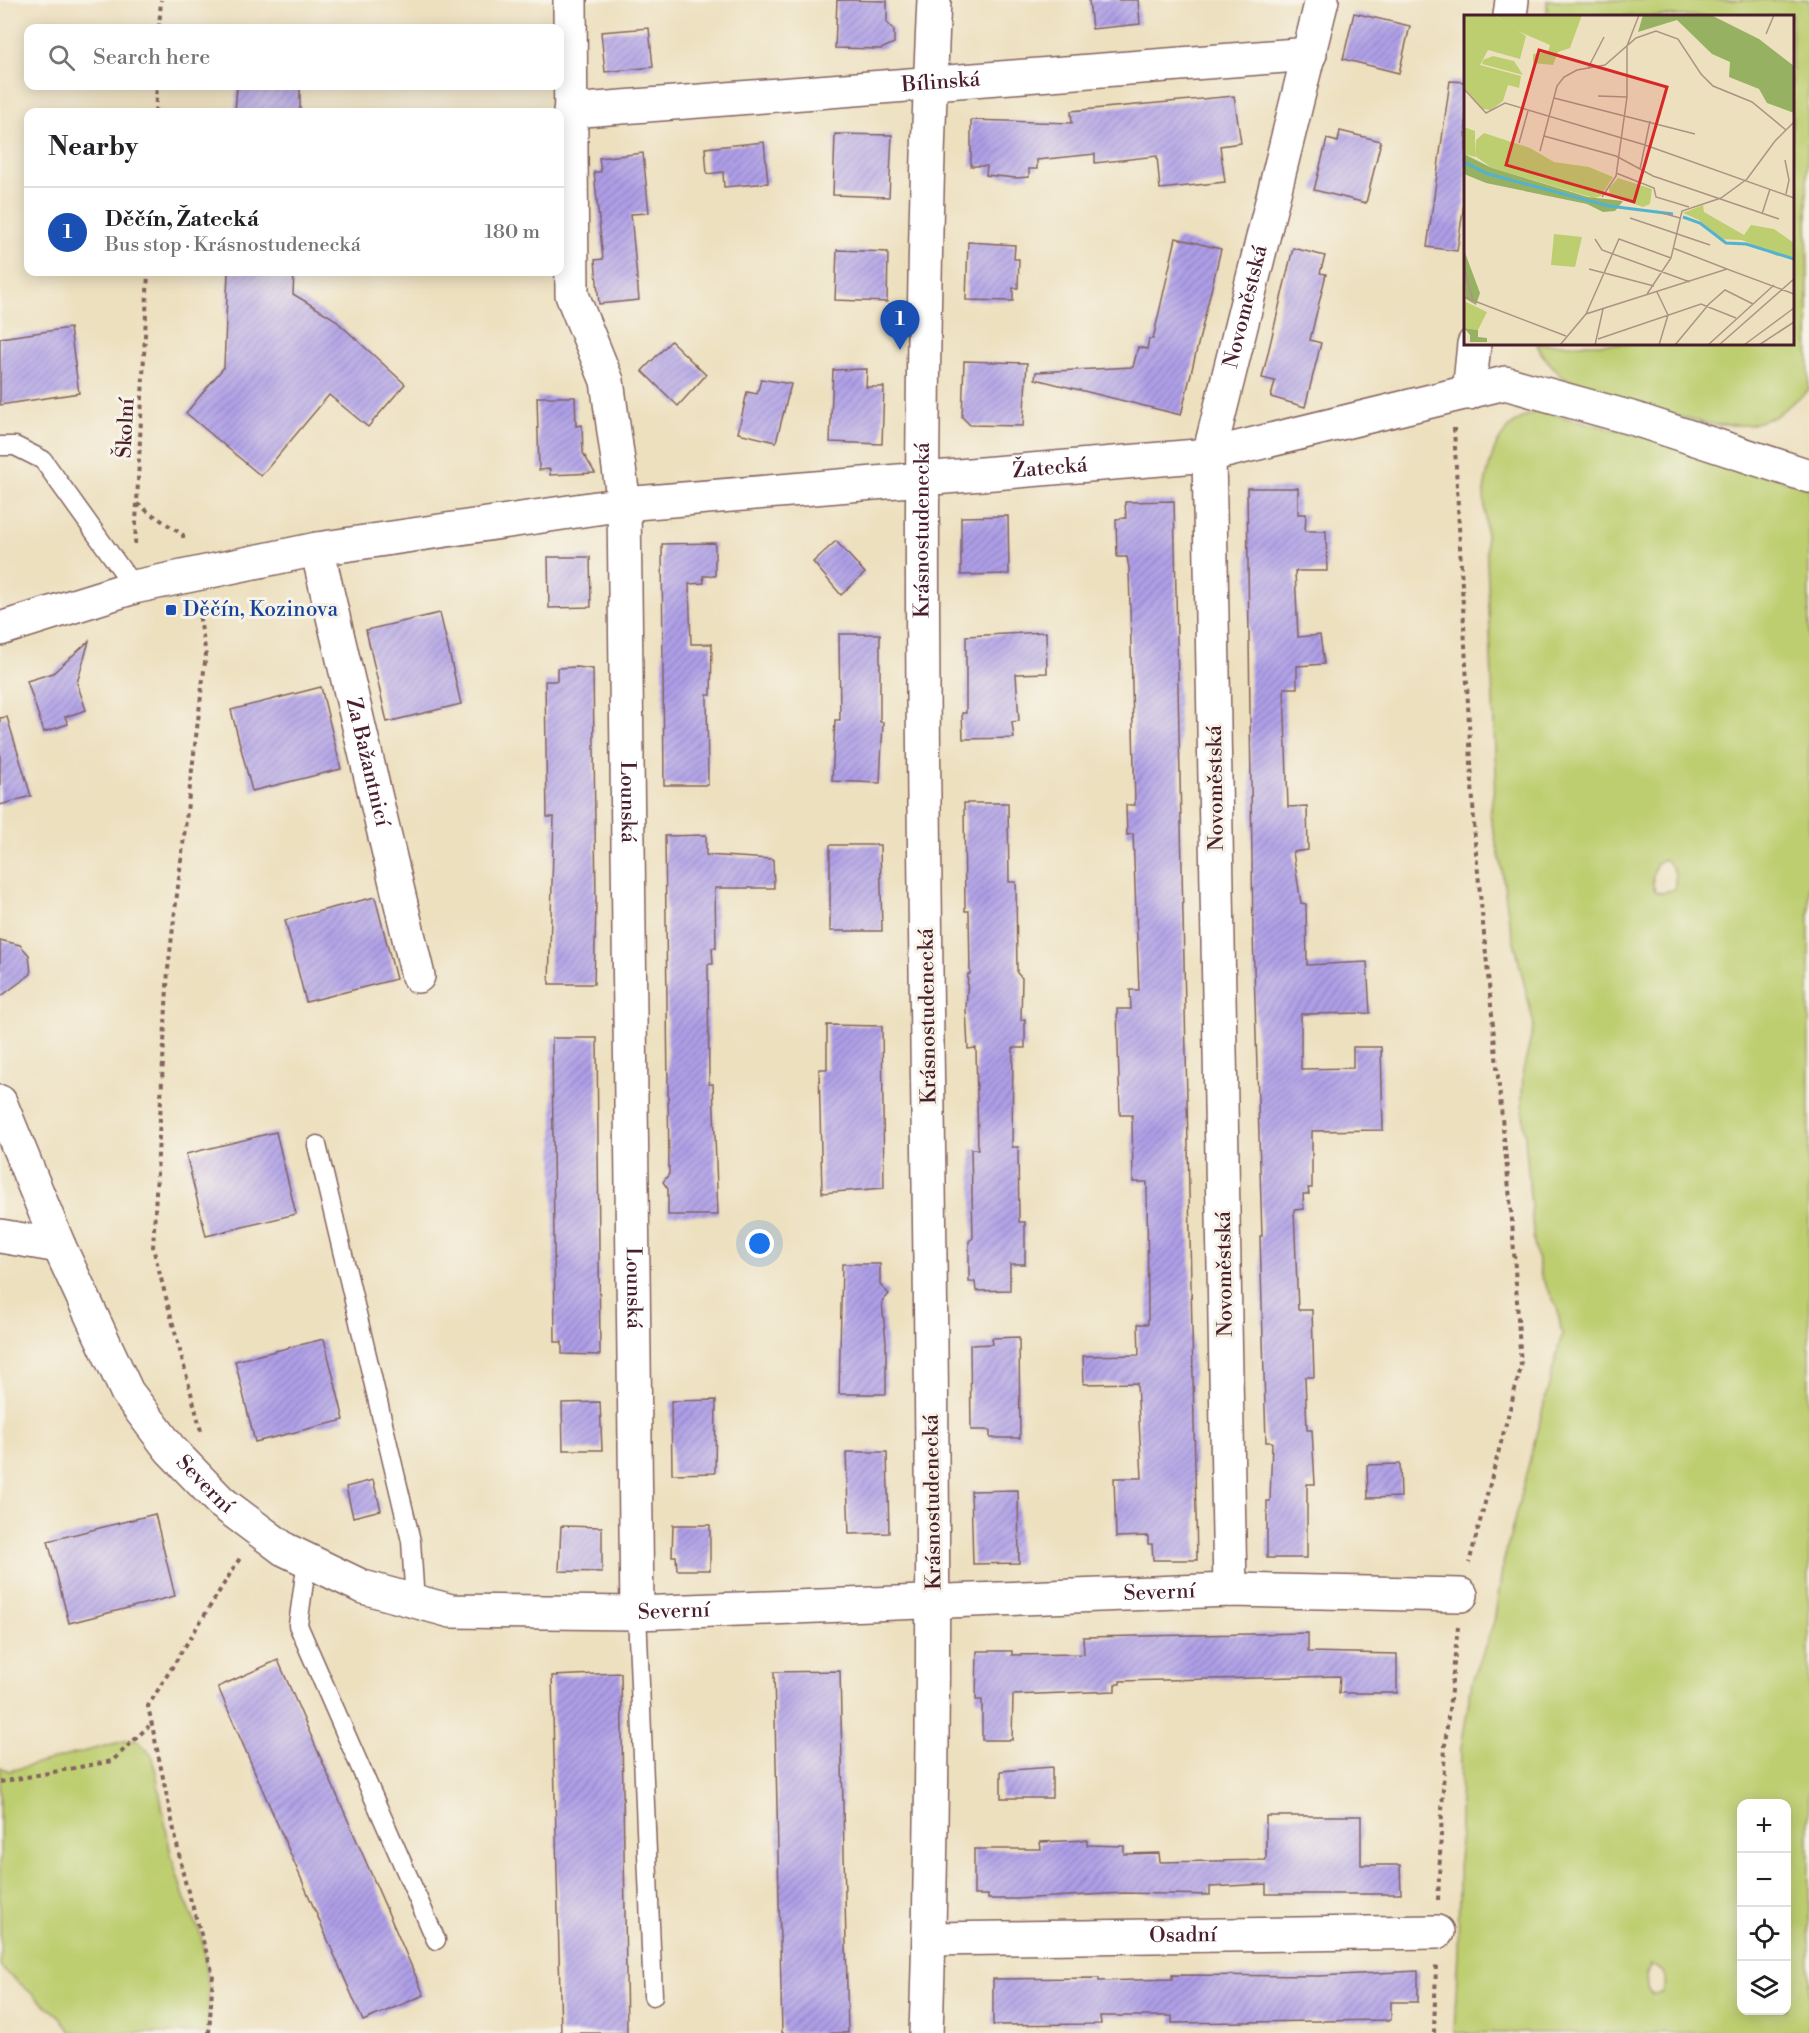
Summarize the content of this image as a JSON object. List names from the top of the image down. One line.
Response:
{"streets":{"street":["Bílinská","Novoměstská","Žatecká","Krásnostudenecká","Za Bažantnicí","Lounská","Severní","Osadní"],"path":["Školní"]},"crossings":[["Bílinská","Novoměstská"],["Bílinská","Krásnostudenecká"],["Bílinská","Lounská"],["Novoměstská","Žatecká"],["Novoměstská","Severní"],["Žatecká","Krásnostudenecká"],["Žatecká","Lounská"],["Krásnostudenecká","Severní"],["Krásnostudenecká","Osadní"],["Lounská","Severní"]],"places":{"transit":["Děčín, Kozinova"]},"page":{"search":"Search here","heading":"Nearby","list":[{"mark":"1","name":"Děčín, Žatecká","note":"Bus stop · Krásnostudenecká","value":"180 m"}],"pins":"1","map_buttons":["+","−"]}}
